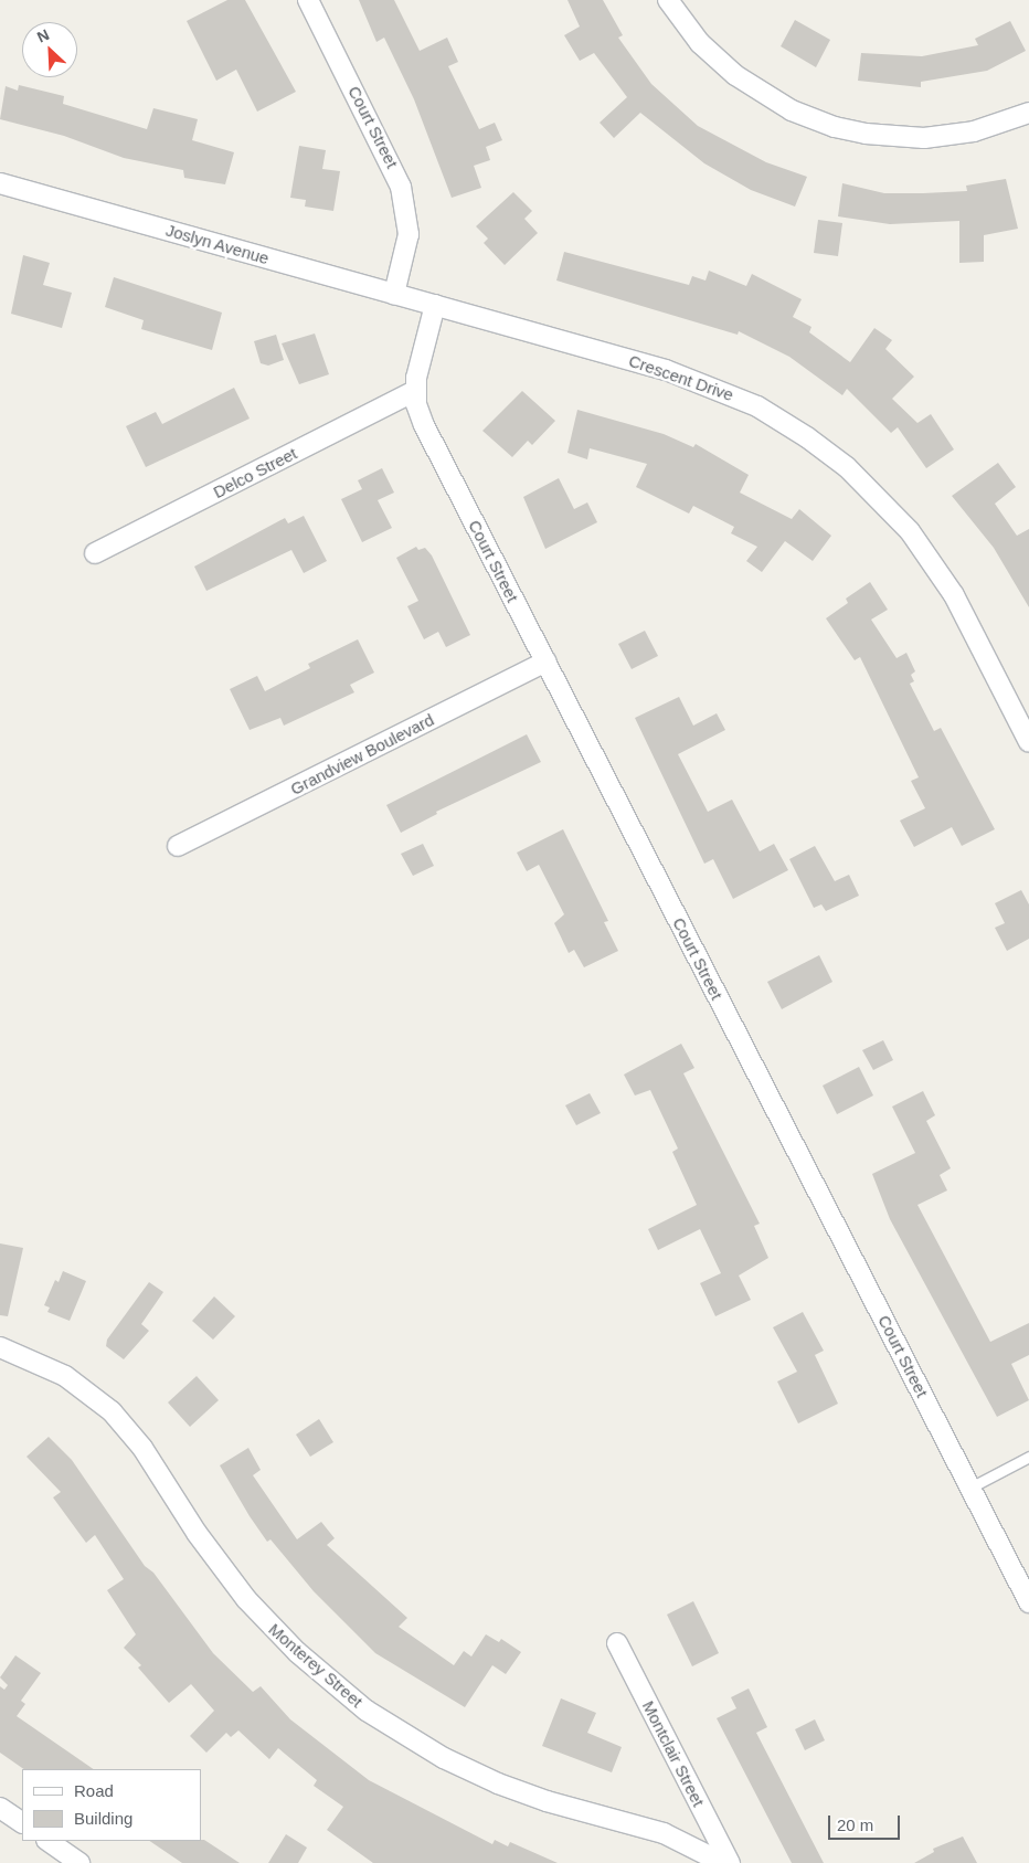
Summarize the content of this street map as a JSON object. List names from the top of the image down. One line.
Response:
{"streets":{"street":["Court Street","Joslyn Avenue","Crescent Drive","Delco Street","Grandview Boulevard","Monterey Street","Montclair Street"]},"crossings":[["Court Street","Joslyn Avenue"],["Court Street","Crescent Drive"],["Court Street","Delco Street"],["Court Street","Grandview Boulevard"],["Joslyn Avenue","Crescent Drive"]],"legend":["Road","Building"],"scale_bar":"20 m","north":"top left"}
